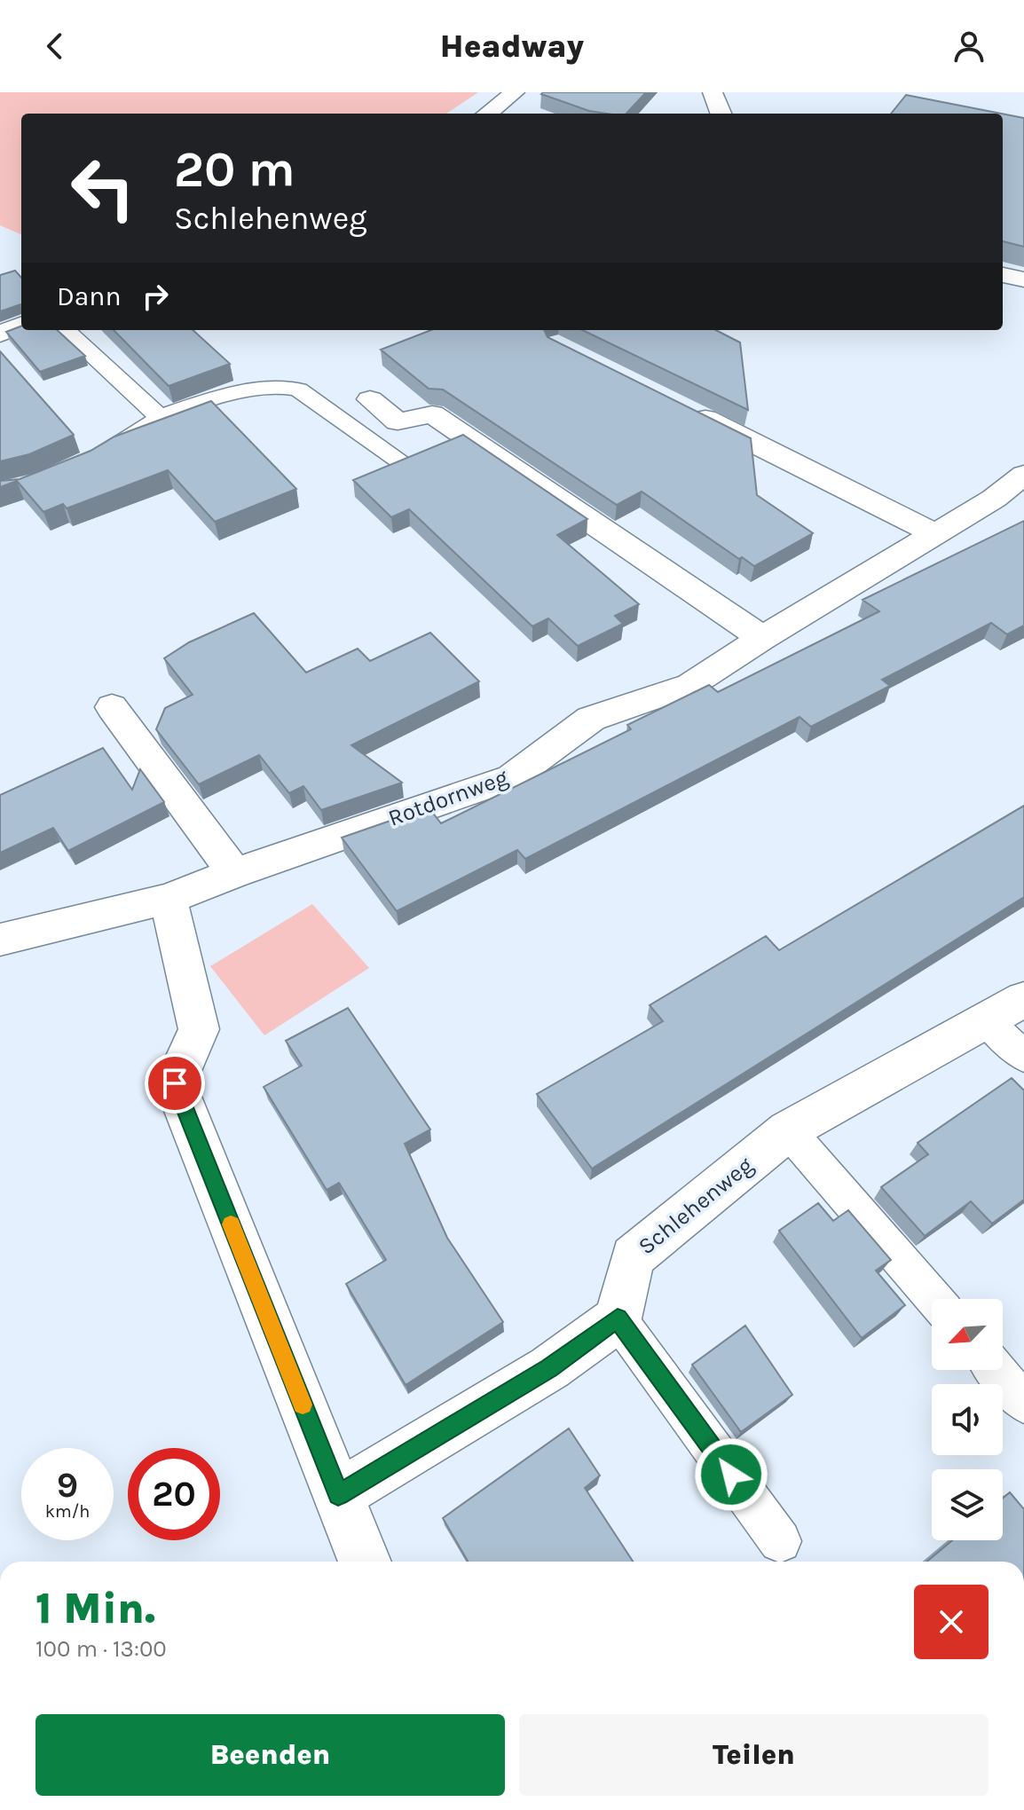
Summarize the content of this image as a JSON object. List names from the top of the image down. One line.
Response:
{"streets":{"street":["Rotdornweg","Schlehenweg"]},"north":"bottom left","page":{"header":"Headway","turn":["20 m","Schlehenweg"],"then":"Dann","speed":"9 km/h","limit":"20","heading":["1 Min.","100 m · 13:00"],"buttons":["Beenden","Teilen"]}}
